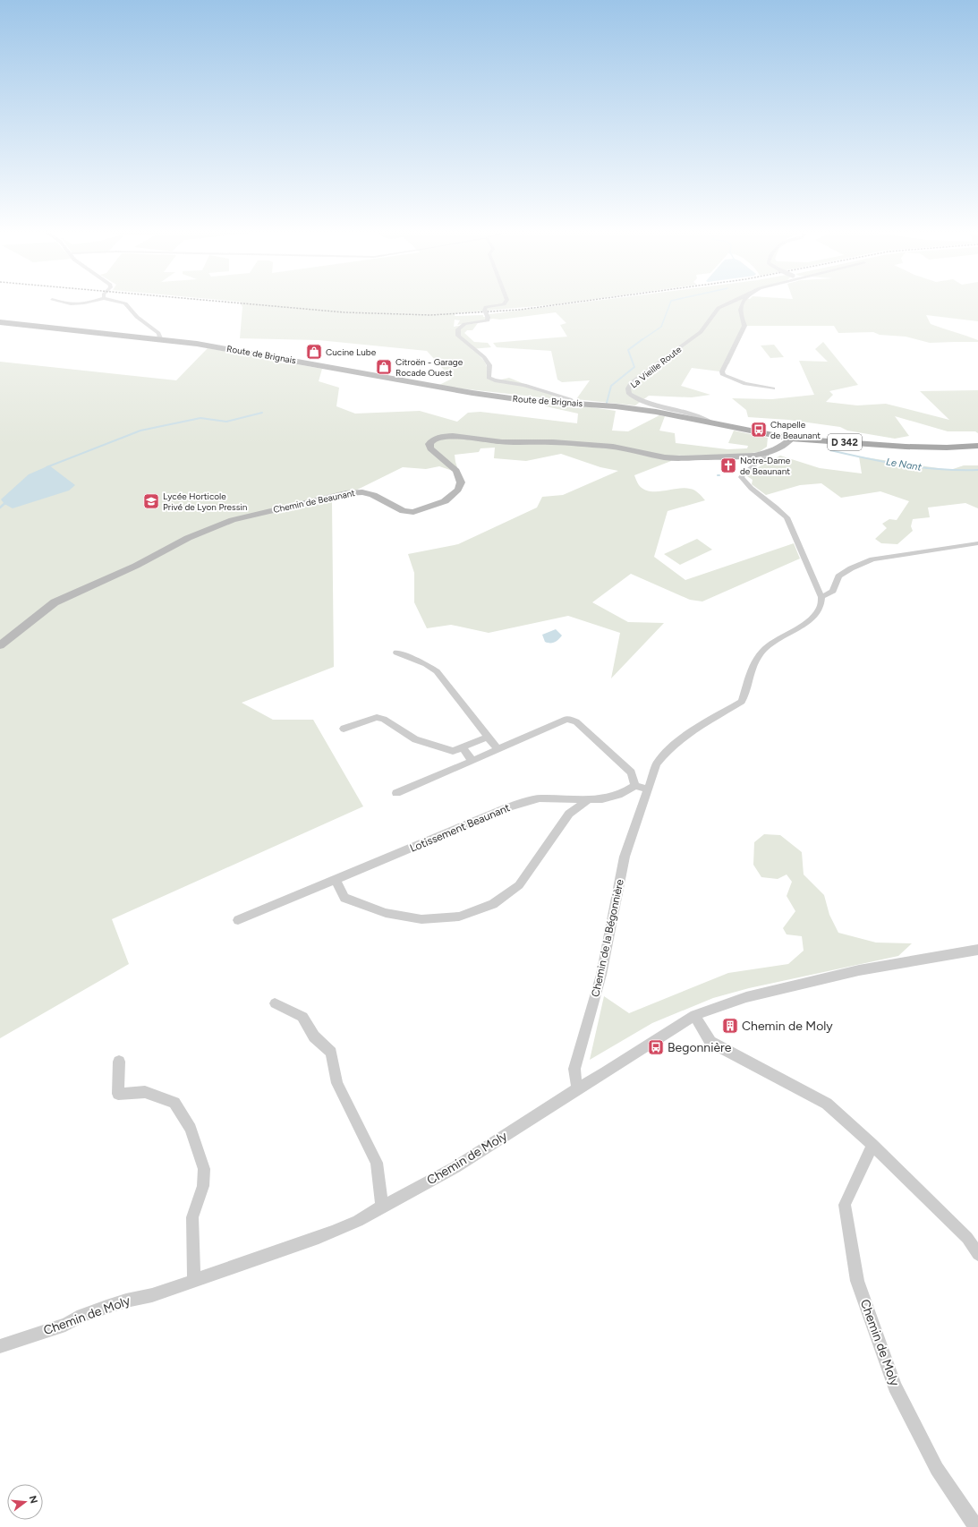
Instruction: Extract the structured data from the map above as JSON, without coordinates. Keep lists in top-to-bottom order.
{
  "streets": {
    "main road": ["Route de Brignais", "D 342"],
    "street": [
      "La Vieille Route",
      "Chemin de Beaunant",
      "Lotissement Beaunant",
      "Chemin de la Bégonnière",
      "Chemin de Moly"
    ]
  },
  "crossings": [
    ["Route de Brignais", "La Vieille Route"],
    ["Route de Brignais", "D 342"],
    ["La Vieille Route", "D 342"],
    ["D 342", "Chemin de Beaunant"],
    ["Chemin de la Bégonnière", "Chemin de Moly"]
  ],
  "water": ["Le Nant"],
  "places": {
    "shop": ["Cucine Lube", "Citroën - Garage Rocade Ouest"],
    "bus stop": ["Chapelle de Beaunant", "Begonnière"],
    "church": ["Notre-Dame de Beaunant"],
    "school or university": ["Lycée Horticole Privé de Lyon Pressin"],
    "building": ["Chemin de Moly"]
  },
  "north": "right"
}
